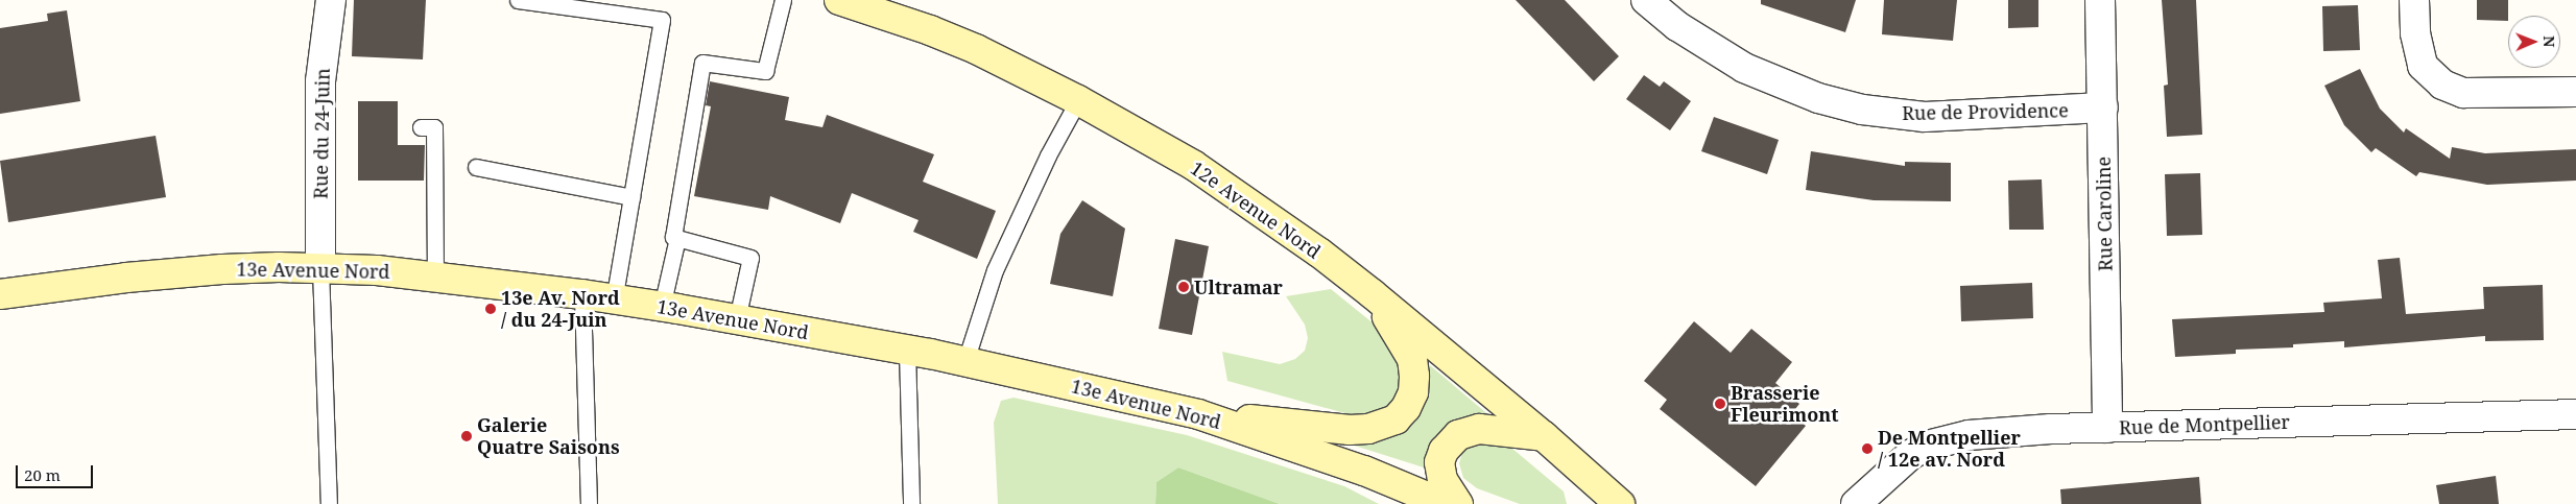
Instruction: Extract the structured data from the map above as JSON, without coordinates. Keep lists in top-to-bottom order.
{
  "streets": {
    "main road": ["12e Avenue Nord", "13e Avenue Nord"],
    "street": [
      "Rue de Providence",
      "Rue du 24-Juin",
      "Rue Caroline",
      "Rue de Montpellier"
    ]
  },
  "crossings": [
    ["Rue de Providence", "Rue Caroline"],
    ["Rue du 24-Juin", "13e Avenue Nord"],
    ["Rue Caroline", "Rue de Montpellier"]
  ],
  "places": [
    "Ultramar",
    "13e Av. Nord / du 24-Juin",
    "Brasserie Fleurimont",
    "Galerie Quatre Saisons",
    "De Montpellier / 12e av. Nord"
  ],
  "scale_bar": "20 m",
  "north": "right"
}
